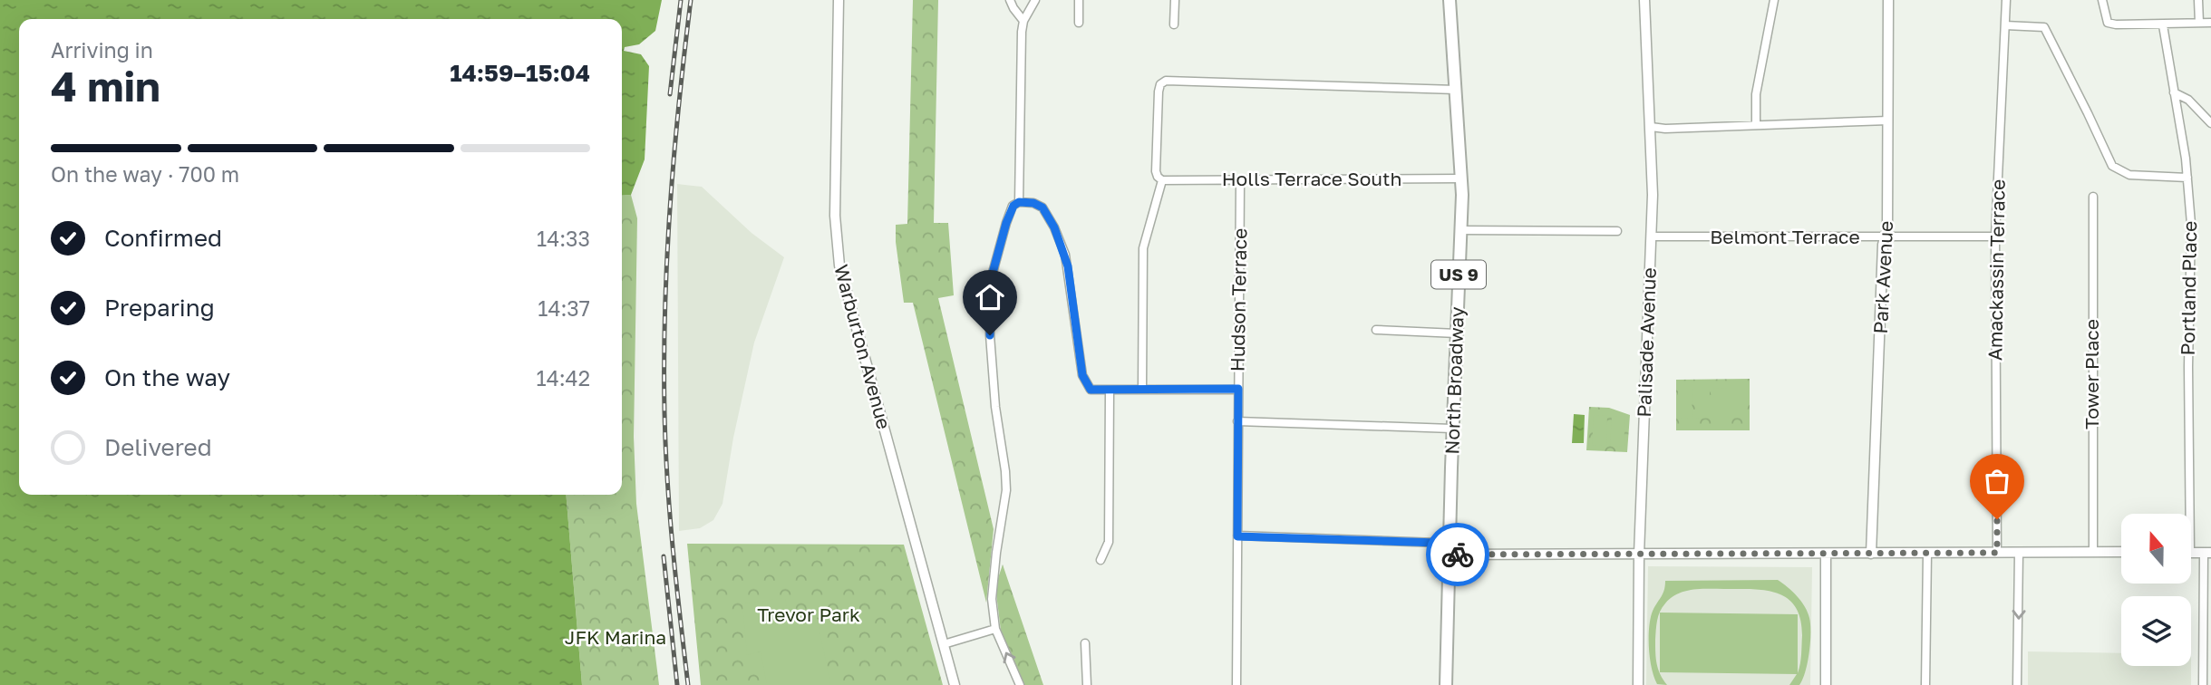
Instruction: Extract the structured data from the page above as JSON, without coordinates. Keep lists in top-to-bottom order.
{
  "streets": {
    "main road": ["US 9", "North Broadway"],
    "street": [
      "Holls Terrace South",
      "Belmont Terrace",
      "Amackassin Terrace",
      "Park Avenue",
      "Portland Place",
      "Hudson Terrace",
      "Palisade Avenue",
      "Warburton Avenue",
      "Tower Place"
    ]
  },
  "crossings": [
    ["Holls Terrace South", "Hudson Terrace"],
    ["Holls Terrace South", "North Broadway"],
    ["Belmont Terrace", "Amackassin Terrace"],
    ["Belmont Terrace", "Park Avenue"],
    ["Belmont Terrace", "Palisade Avenue"]
  ],
  "parks": ["Trevor Park", "JFK Marina"],
  "north": "top",
  "page": {
    "heading": ["4 min", "Arriving in", "14:59–15:04"],
    "bar": "On the way · 700 m",
    "list": [
      ["Confirmed", "14:33"],
      ["Preparing", "14:37"],
      ["On the way", "14:42"],
      "Delivered"
    ]
  }
}
